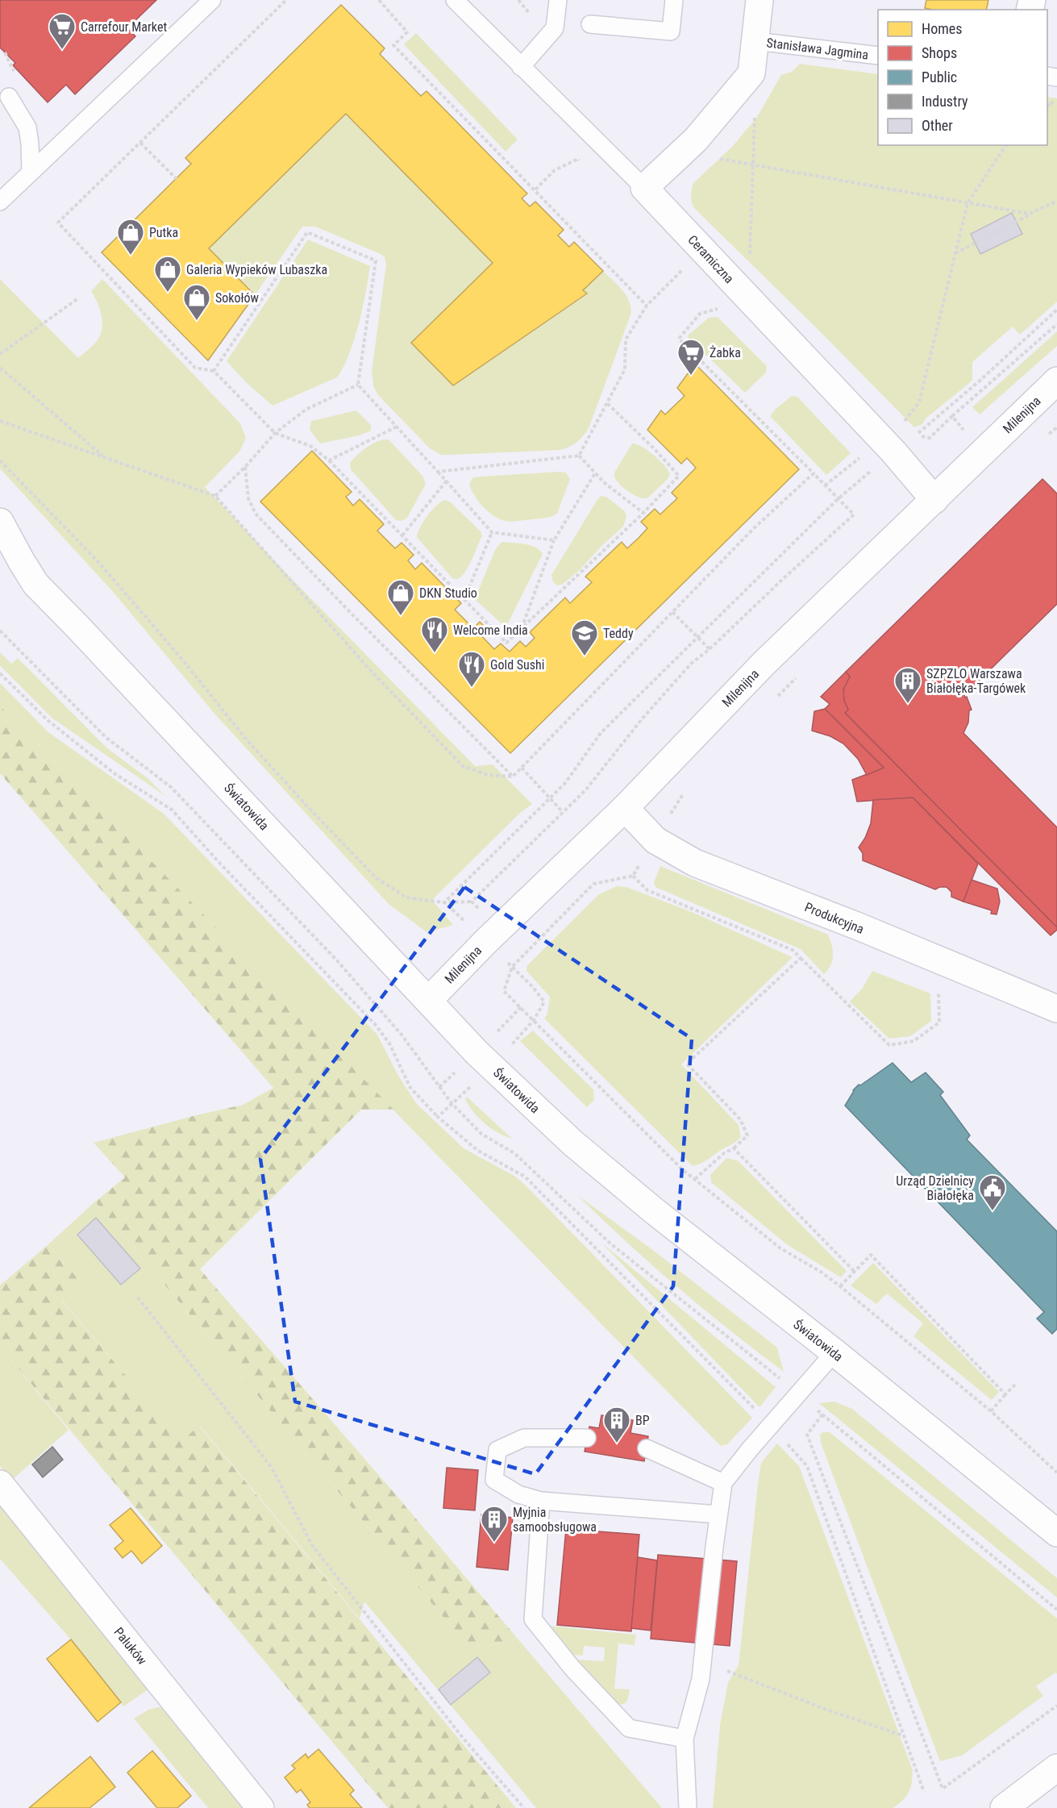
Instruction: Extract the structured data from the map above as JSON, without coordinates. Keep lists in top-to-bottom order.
{
  "streets": {
    "street": [
      "Ceramiczna",
      "Milenijna",
      "Światowida",
      "Produkcyjna",
      "Pałuków"
    ],
    "lane": ["Stanisława Jagmina"]
  },
  "crossings": [
    ["Ceramiczna", "Milenijna"],
    ["Milenijna", "Światowida"],
    ["Milenijna", "Produkcyjna"]
  ],
  "places": {
    "supermarket": ["Carrefour Market", "Żabka"],
    "shop": [
      "Putka",
      "Galeria Wypieków Lubaszka",
      "Sokołów",
      "DKN Studio"
    ],
    "restaurant": ["Welcome India", "Gold Sushi"],
    "school or university": ["Teddy"],
    "building": ["SZPZLO Warszawa Białołęka-Targówek", "BP", "Myjnia samoobsługowa"],
    "public building": ["Urząd Dzielnicy Białołęka"]
  },
  "legend": [
    "Homes",
    "Shops",
    "Public",
    "Industry",
    "Other"
  ]
}
